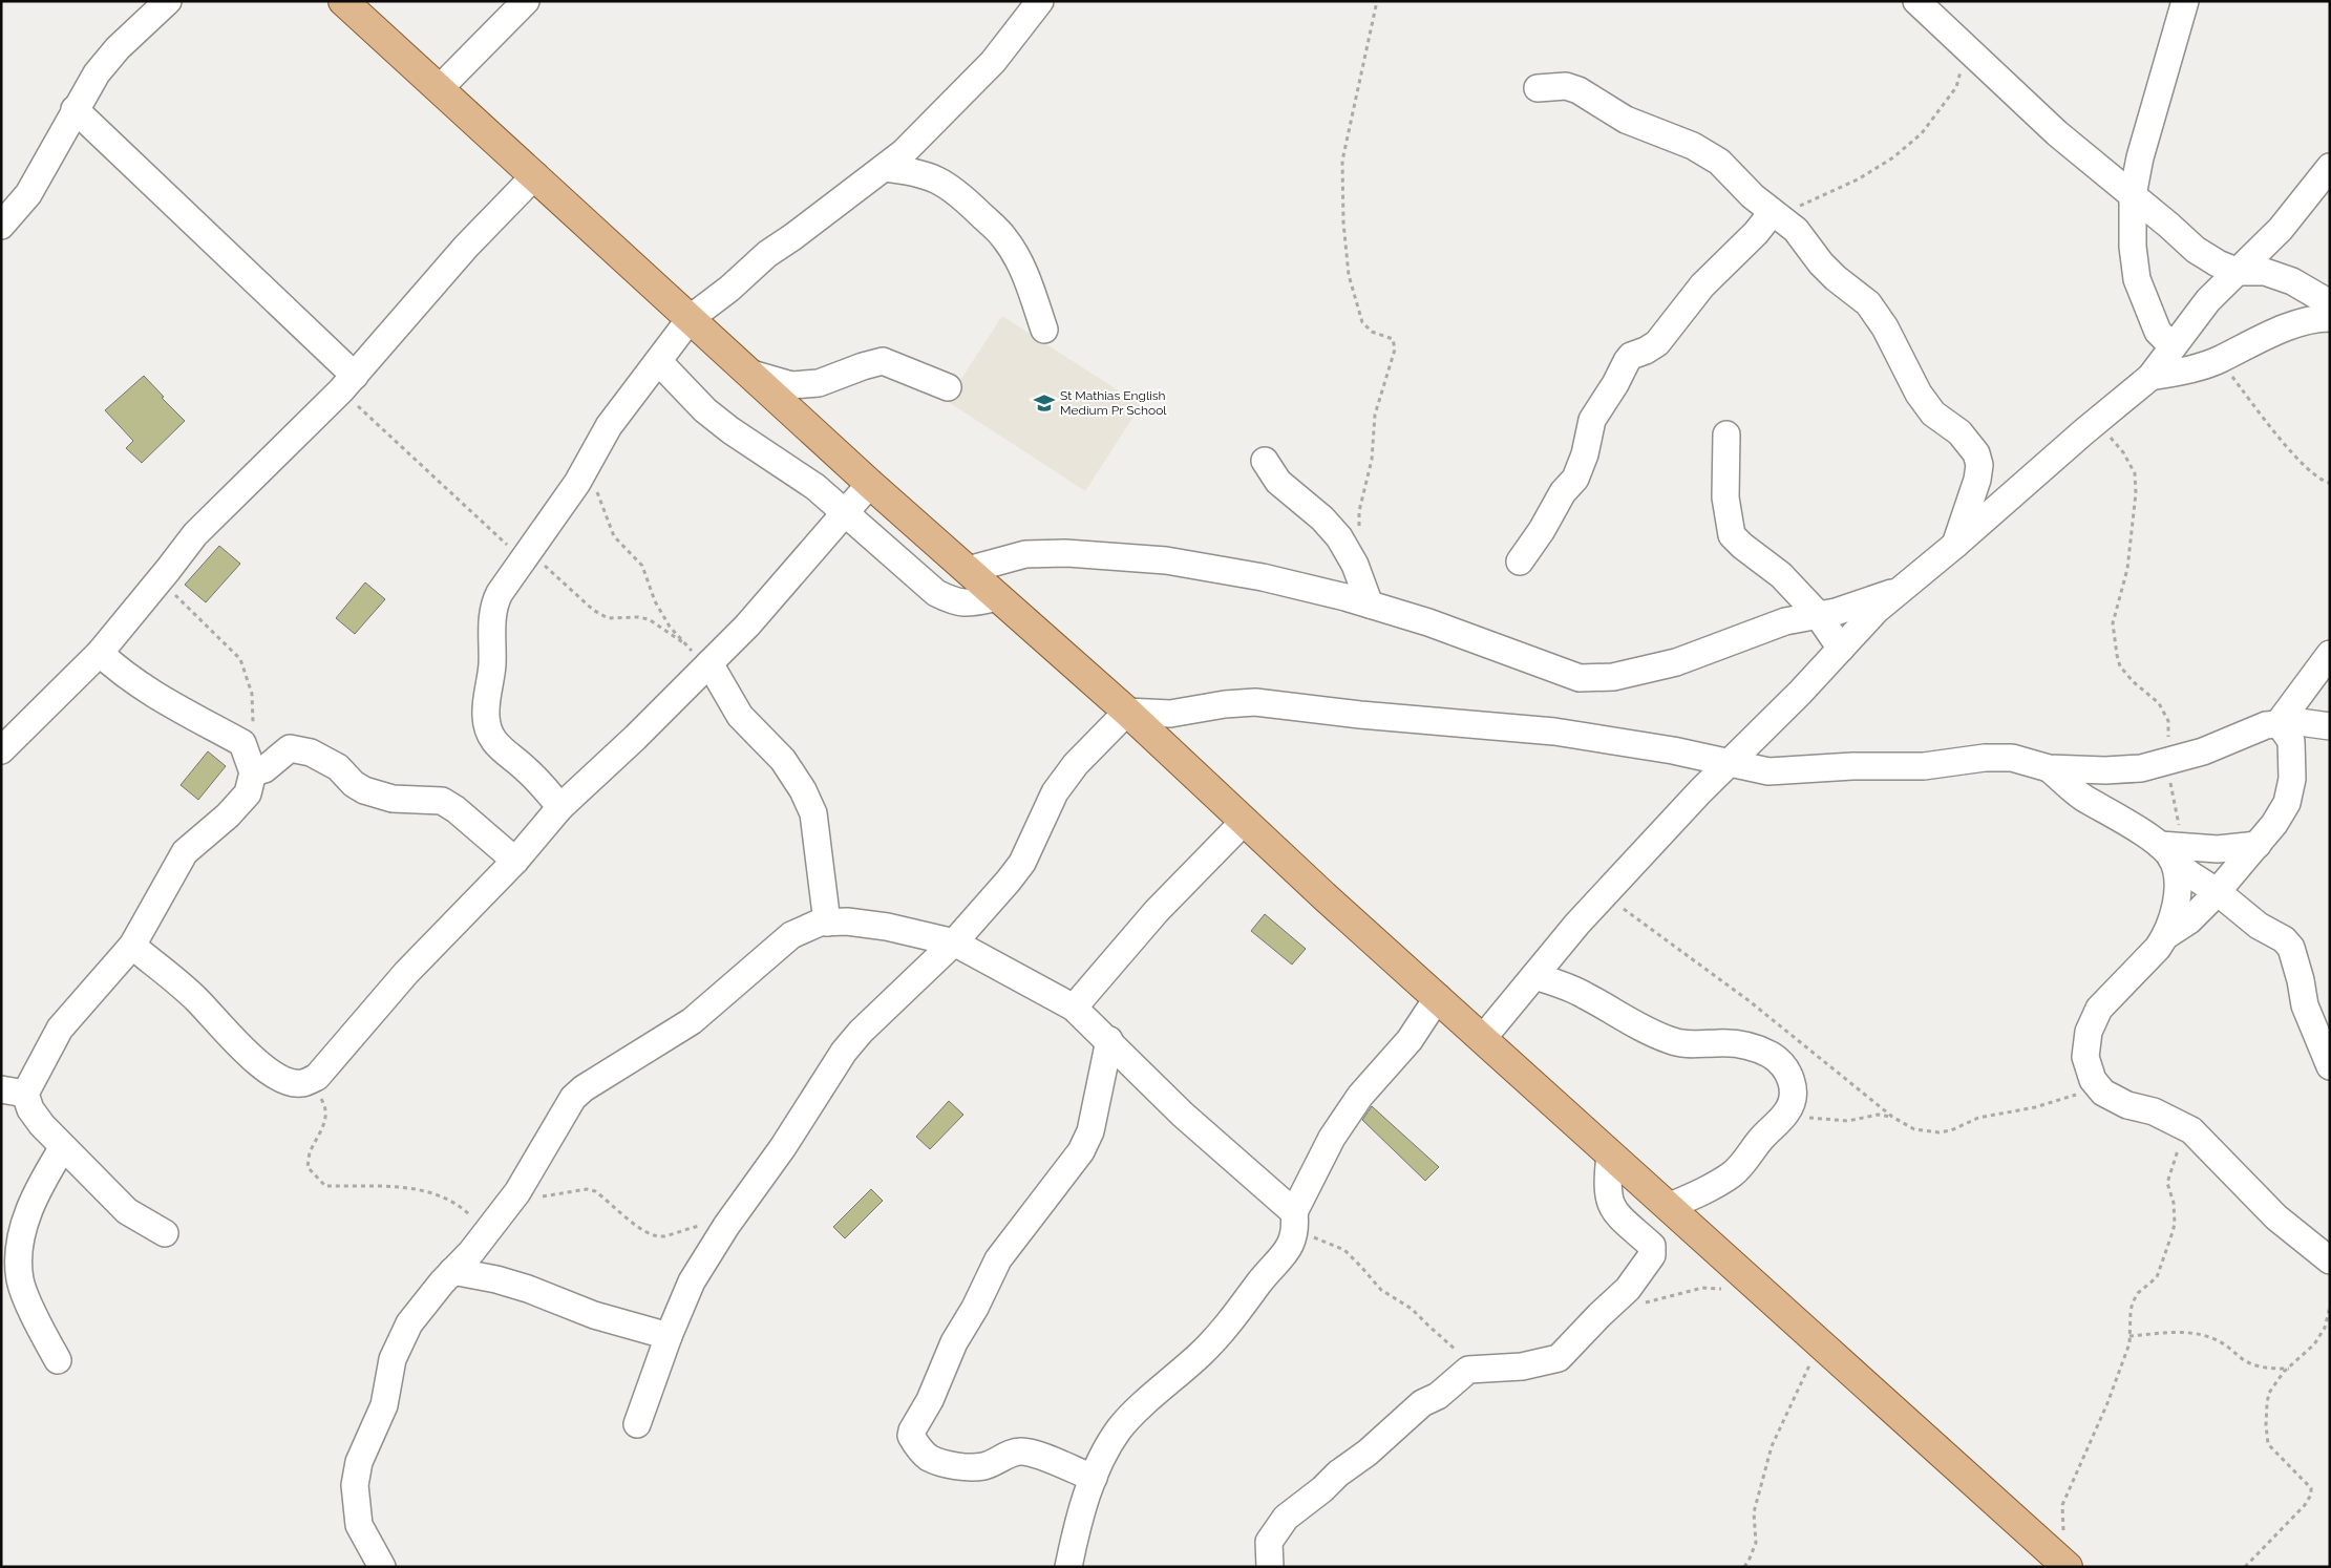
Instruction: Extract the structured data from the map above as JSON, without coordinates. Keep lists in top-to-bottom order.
{
  "places": {
    "school or university": ["St Mathias English Medium Pr School"]
  }
}
